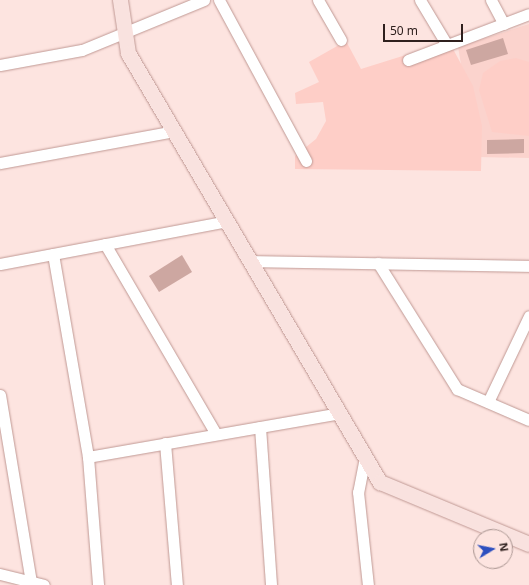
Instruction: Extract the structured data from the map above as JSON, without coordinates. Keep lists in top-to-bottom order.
{
  "scale_bar": "50 m",
  "north": "right"
}
